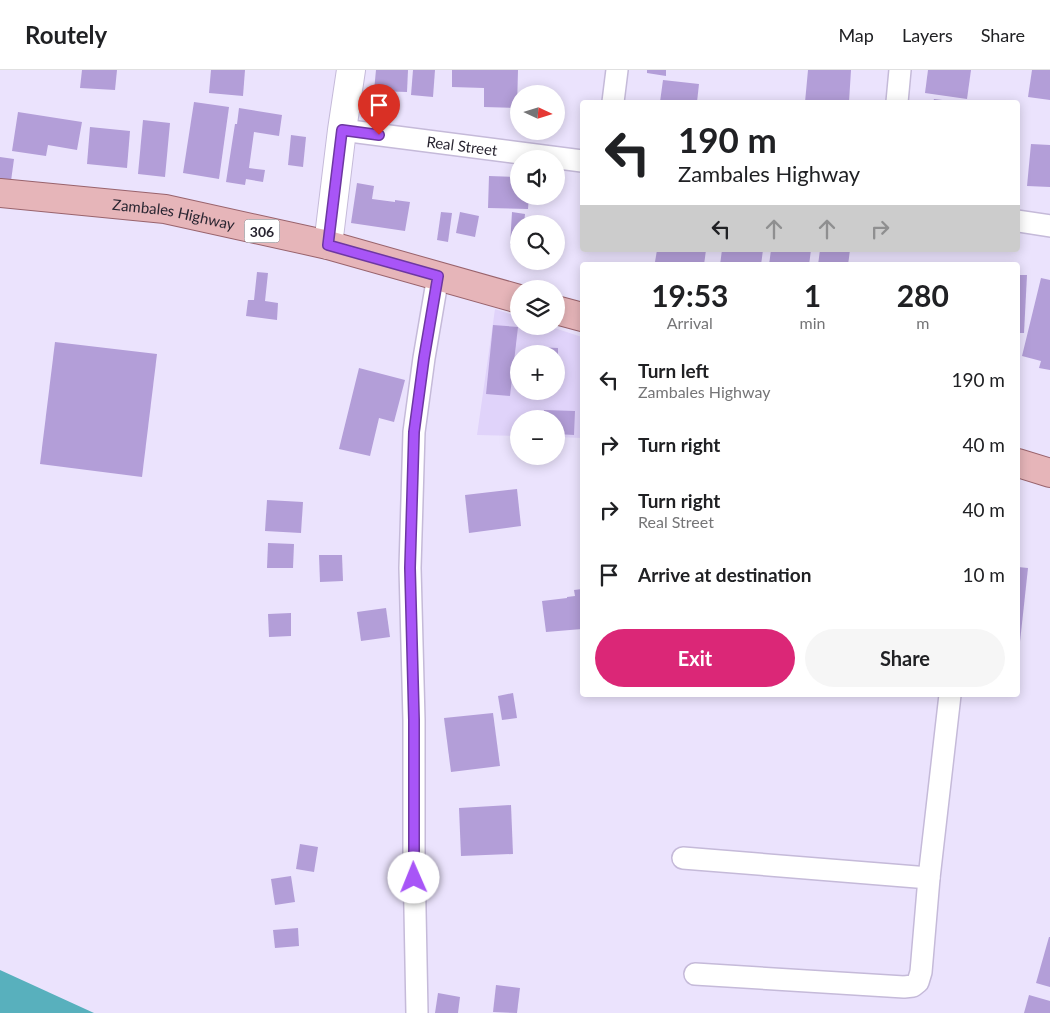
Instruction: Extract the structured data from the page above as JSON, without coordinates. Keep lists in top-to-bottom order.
{
  "streets": {
    "main road": ["Zambales Highway", "306"],
    "street": ["Real Street"]
  },
  "north": "right",
  "page": {
    "header": "Routely",
    "nav": ["Map", "Layers", "Share"],
    "map_buttons": ["+", "−"],
    "turn": ["190 m", "Zambales Highway"],
    "eta": [
      "19:53",
      "Arrival",
      "1",
      "min",
      "280",
      "m"
    ],
    "list": [
      {
        "name": "Turn left",
        "note": "Zambales Highway",
        "value": "190 m"
      },
      {
        "name": "Turn right",
        "value": "40 m"
      },
      {
        "name": "Turn right",
        "note": "Real Street",
        "value": "40 m"
      },
      {
        "name": "Arrive at destination",
        "value": "10 m"
      }
    ],
    "buttons": ["Exit", "Share"]
  }
}
